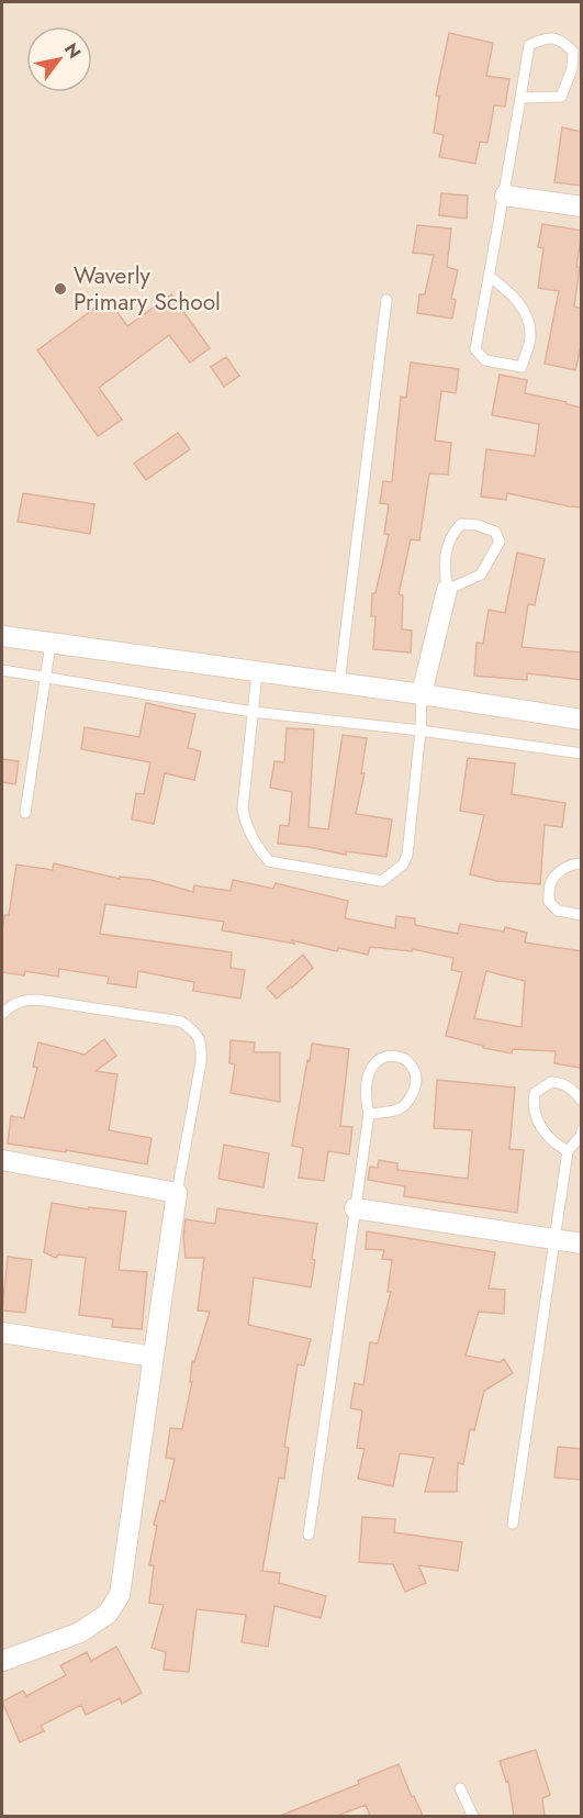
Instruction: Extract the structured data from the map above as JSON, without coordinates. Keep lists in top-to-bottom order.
{
  "places": ["Waverly Primary School"],
  "north": "top right"
}
